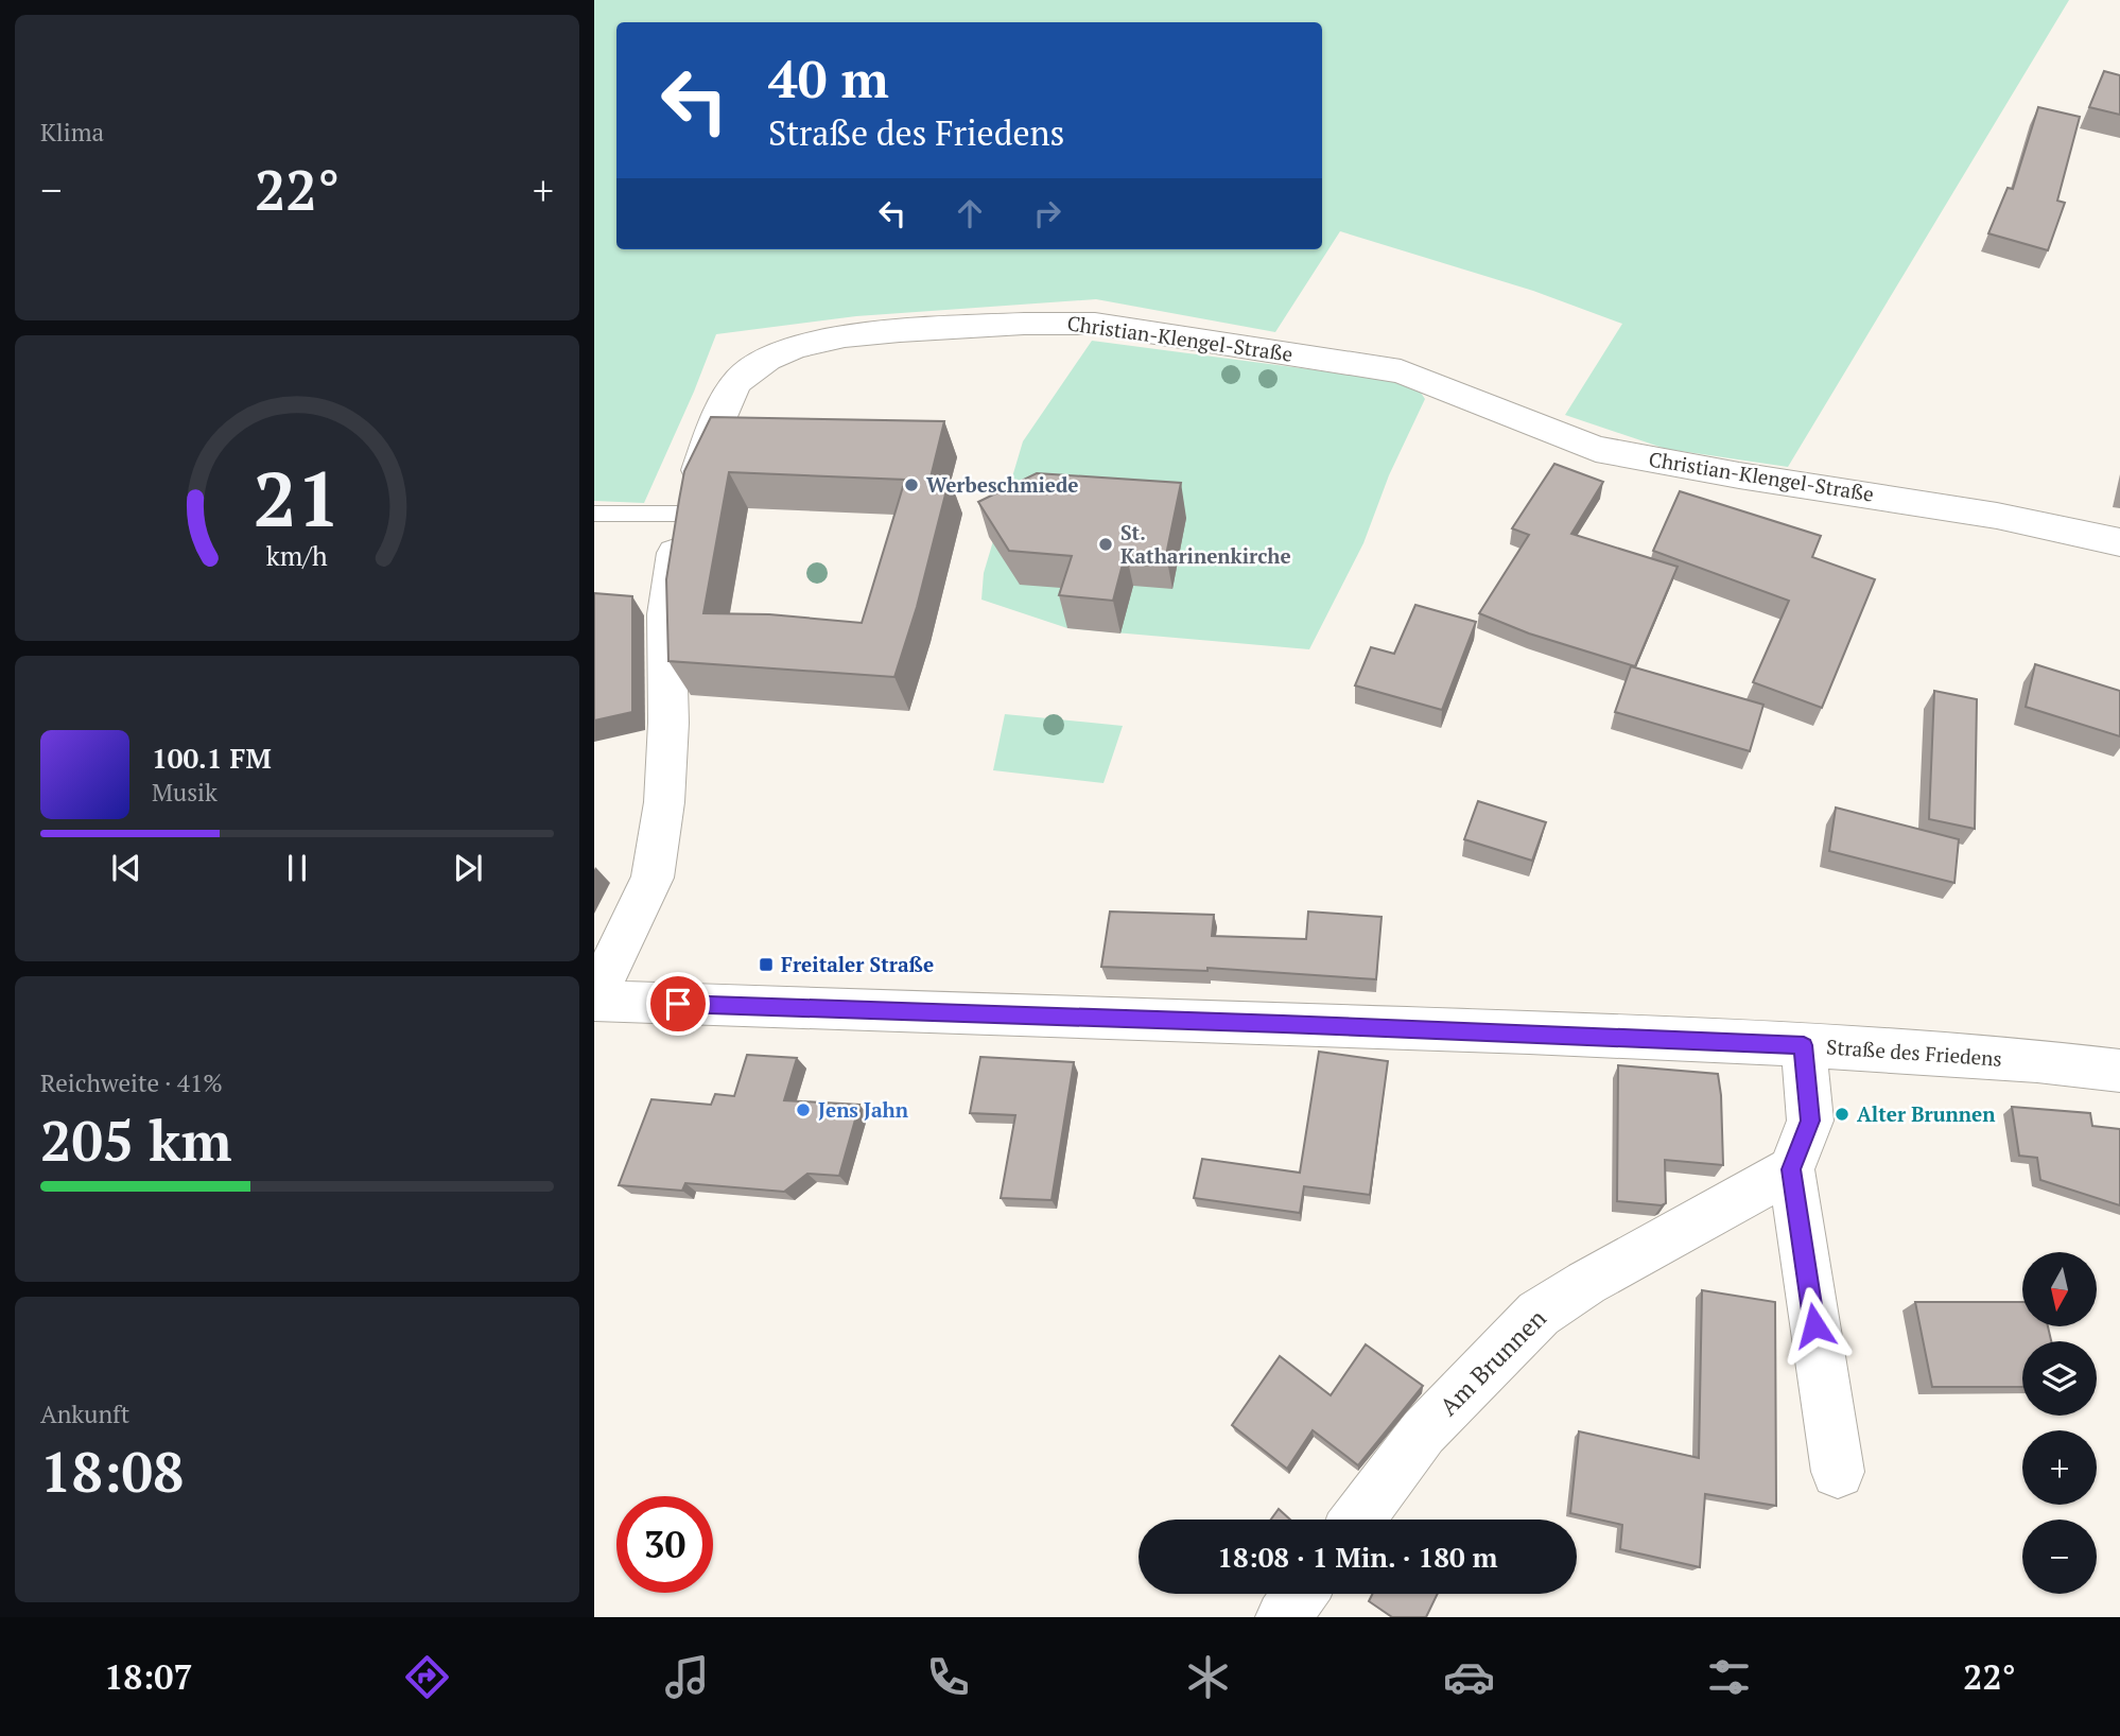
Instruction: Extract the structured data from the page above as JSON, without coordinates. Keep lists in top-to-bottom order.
{
  "streets": {
    "street": ["Christian-Klengel-Straße", "Straße des Friedens", "Am Brunnen"]
  },
  "crossings": [
    ["Christian-Klengel-Straße", "Straße des Friedens"]
  ],
  "places": {
    "other": [
      "Werbeschmiede",
      "St. Katharinenkirche",
      "Jens Jahn",
      "Alter Brunnen"
    ],
    "transit": ["Freitaler Straße"]
  },
  "north": "bottom",
  "page": {
    "tile": [
      "Klima",
      ["Reichweite · 41%", "205 km"],
      ["Ankunft", "18:08"]
    ],
    "turn": ["40 m", "Straße des Friedens"],
    "heat": ["−", "22°", "+"],
    "song": ["100.1 FM", "Musik"],
    "map_buttons": ["+", "−"],
    "limit": "30",
    "trip": "18:08 · 1 Min. · 180 m",
    "tabs": ["18:07", "22°"],
    "gauge": ["21", "km/h"]
  }
}
